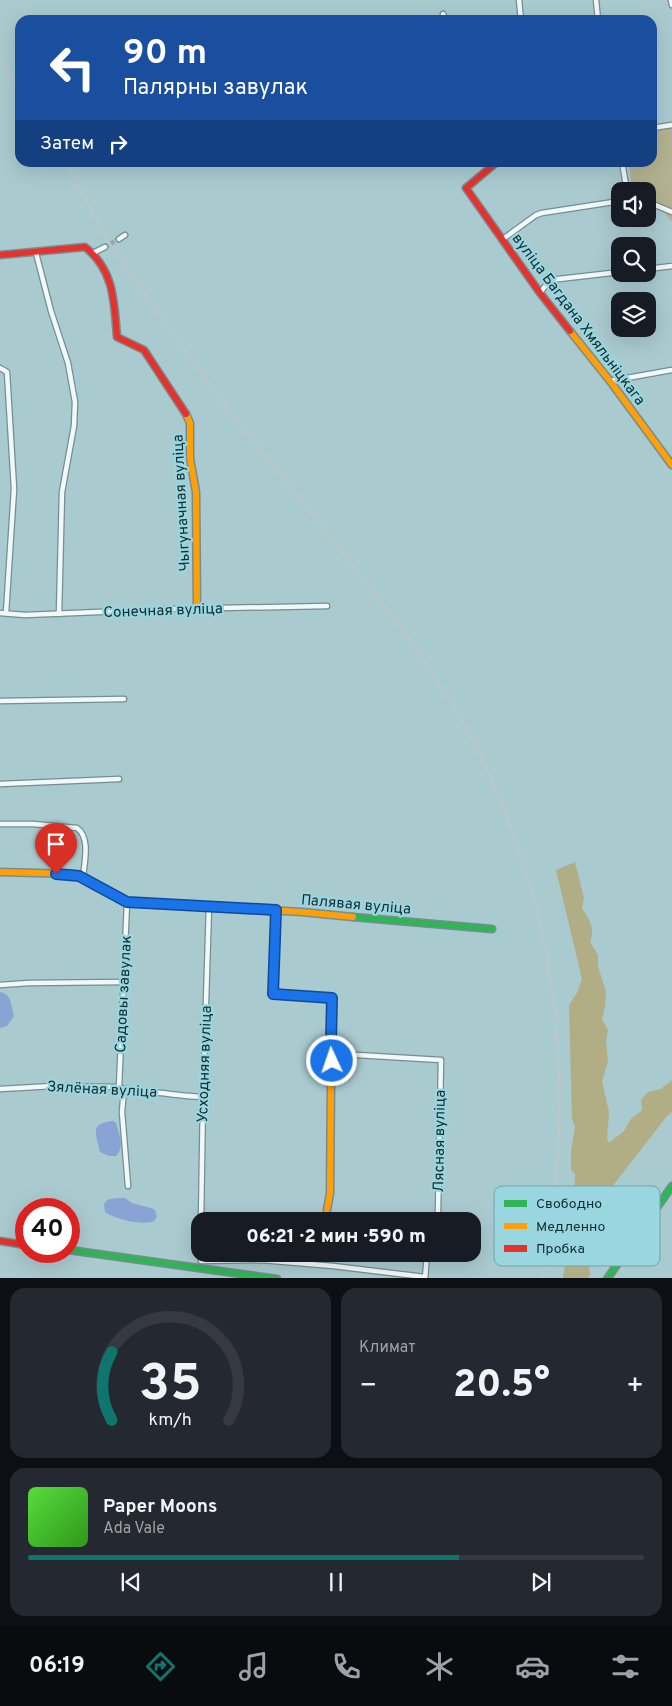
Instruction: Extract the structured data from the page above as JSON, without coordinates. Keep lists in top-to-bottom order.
{
  "streets": {
    "street": [
      "вуліца Багдана Хмяльніцкага",
      "Чыгуначная вуліца",
      "Сонечная вуліца",
      "Палявая вуліца",
      "Садовы завулак",
      "Усходняя вуліца",
      "Зялёная вуліца",
      "Лясная вуліца"
    ]
  },
  "crossings": [
    ["Чыгуначная вуліца", "Сонечная вуліца"],
    ["Палявая вуліца", "Садовы завулак"],
    ["Палявая вуліца", "Усходняя вуліца"],
    ["Садовы завулак", "Зялёная вуліца"],
    ["Усходняя вуліца", "Зялёная вуліца"]
  ],
  "legend": ["Свободно", "Медленно", "Пробка"],
  "page": {
    "turn": ["90 m", "Палярны завулак"],
    "then": "Затем",
    "limit": "40",
    "trip": "06:21 · 2 мин · 590 m",
    "tile": "Климат",
    "heat": ["−", "20.5°", "+"],
    "song": ["Paper Moons", "Ada Vale"],
    "tabs": "06:19",
    "gauge": ["35", "km/h"]
  }
}
